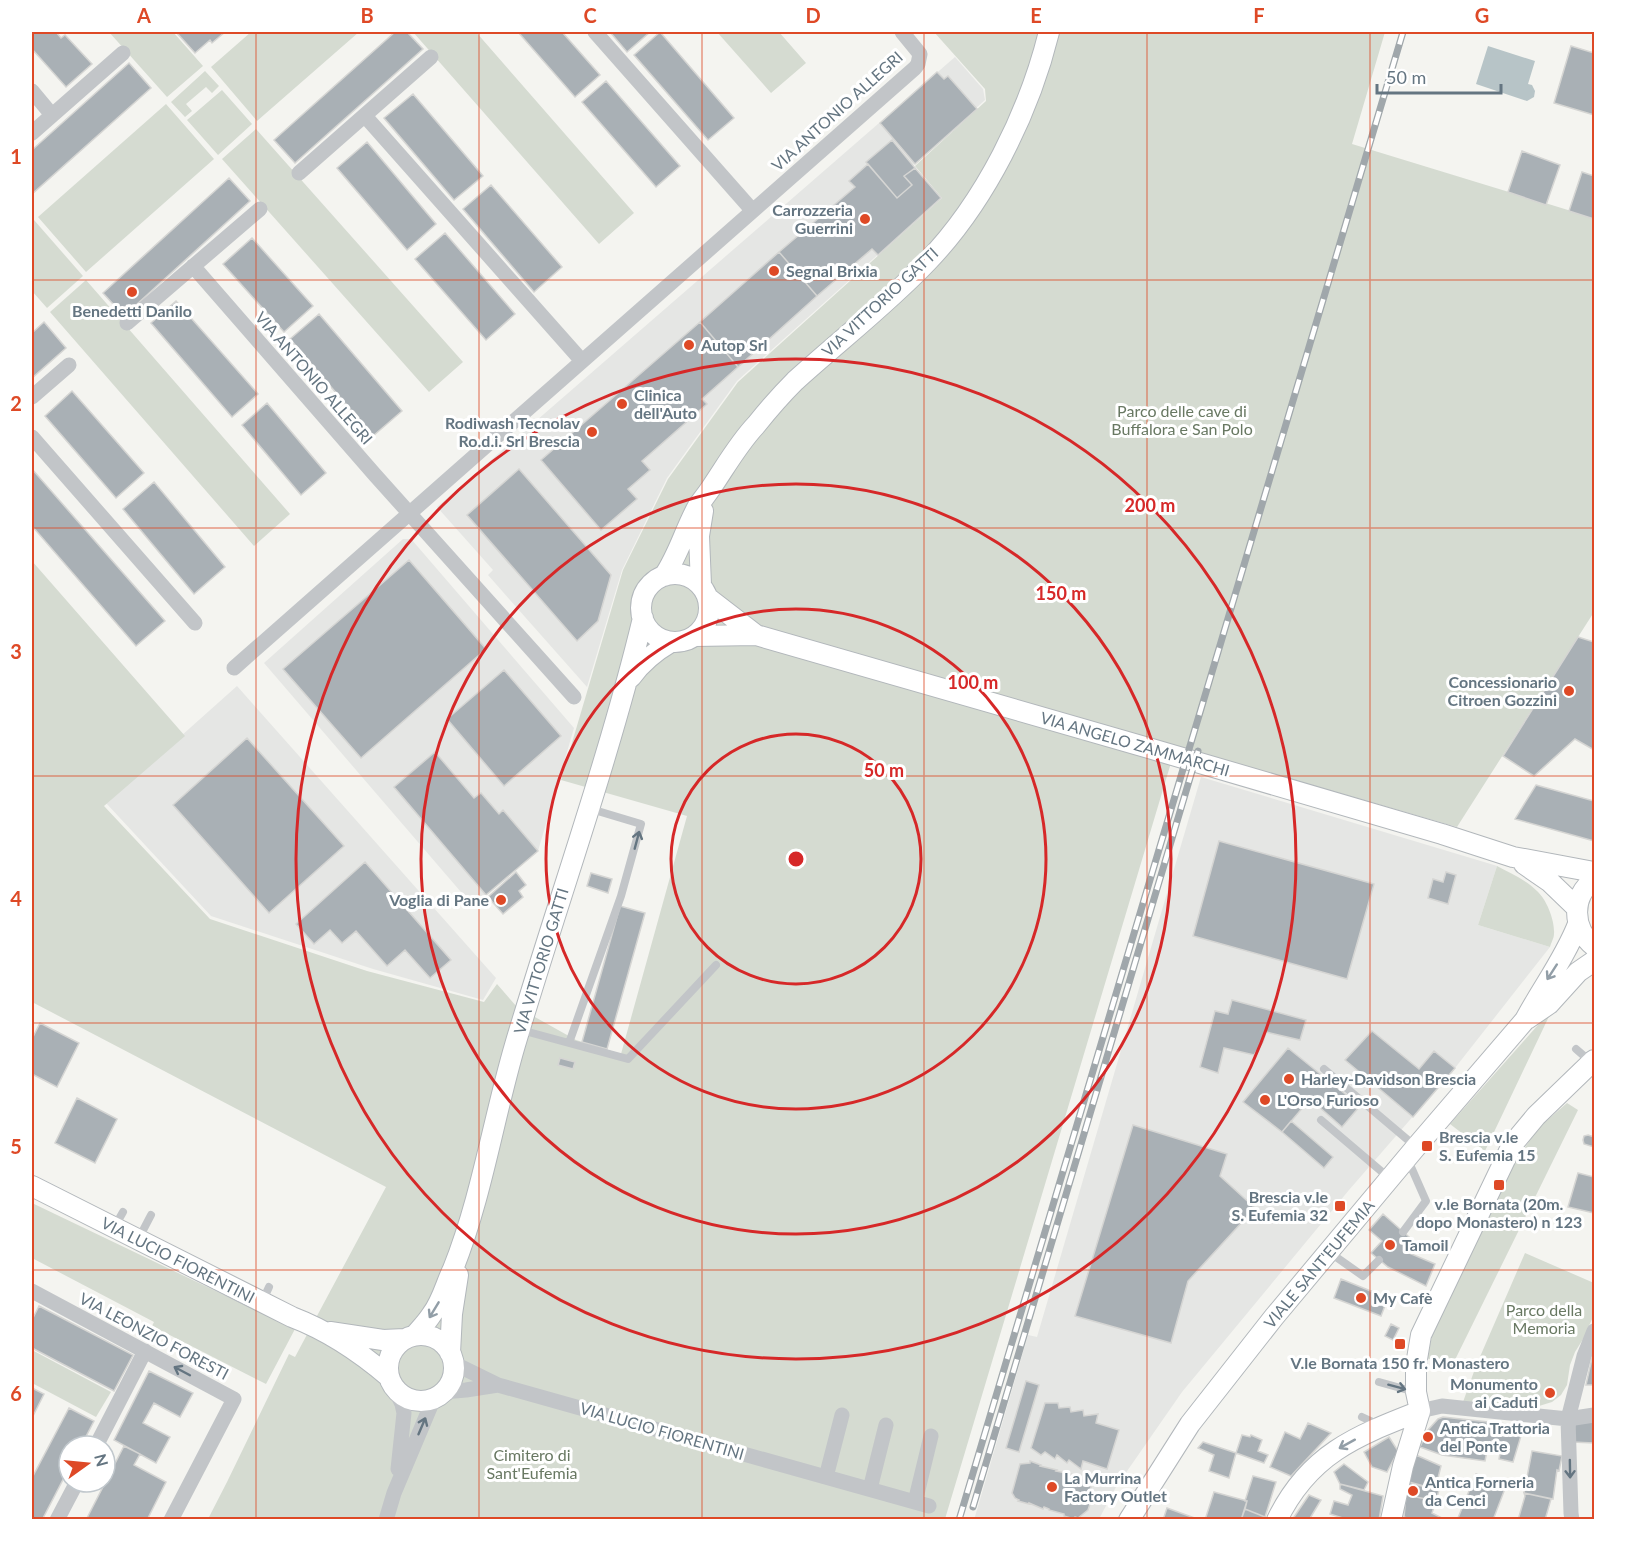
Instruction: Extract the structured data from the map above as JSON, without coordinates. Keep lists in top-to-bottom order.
{
  "streets": {
    "street": [
      "VIA ANTONIO ALLEGRI",
      "VIA VITTORIO GATTI",
      "VIA ANGELO ZAMMARCHI",
      "VIA LUCIO FIORENTINI",
      "VIALE SANT'EUFEMIA",
      "VIA LEONZIO FORESTI"
    ]
  },
  "crossings": [
    ["VIA VITTORIO GATTI", "VIA ANGELO ZAMMARCHI"],
    ["VIA VITTORIO GATTI", "VIA LUCIO FIORENTINI"],
    ["VIA ANGELO ZAMMARCHI", "VIALE SANT'EUFEMIA"]
  ],
  "parks": ["Parco delle cave di Buffalora e San Polo", "Parco della Memoria", "Cimitero di Sant'Eufemia"],
  "places": {
    "other": [
      "Carrozzeria Guerrini",
      "Segnal Brixia",
      "Benedetti Danilo",
      "Autop Srl",
      "Clinica dell'Auto",
      "Rodiwash Tecnolav Ro.d.i. Srl Brescia",
      "Concessionario Citroen Gozzini",
      "Voglia di Pane",
      "Harley-Davidson Brescia",
      "L'Orso Furioso",
      "Tamoil",
      "My Cafè",
      "Monumento ai Caduti",
      "Antica Trattoria del Ponte",
      "La Murrina Factory Outlet",
      "Antica Forneria da Cenci"
    ],
    "transit": [
      "Brescia v.le S. Eufemia 15",
      "v.le Bornata (20m. dopo Monastero) n 123",
      "Brescia v.le S. Eufemia 32",
      "V.le Bornata 150 fr. Monastero"
    ]
  },
  "scale_bar": "50 m",
  "north": "right",
  "grid": {
    "columns": [
      "A",
      "B",
      "C",
      "D",
      "E",
      "F",
      "G"
    ],
    "rows": [
      "1",
      "2",
      "3",
      "4",
      "5",
      "6"
    ]
  },
  "rings": [
    "200 m",
    "150 m",
    "100 m",
    "50 m"
  ]
}
